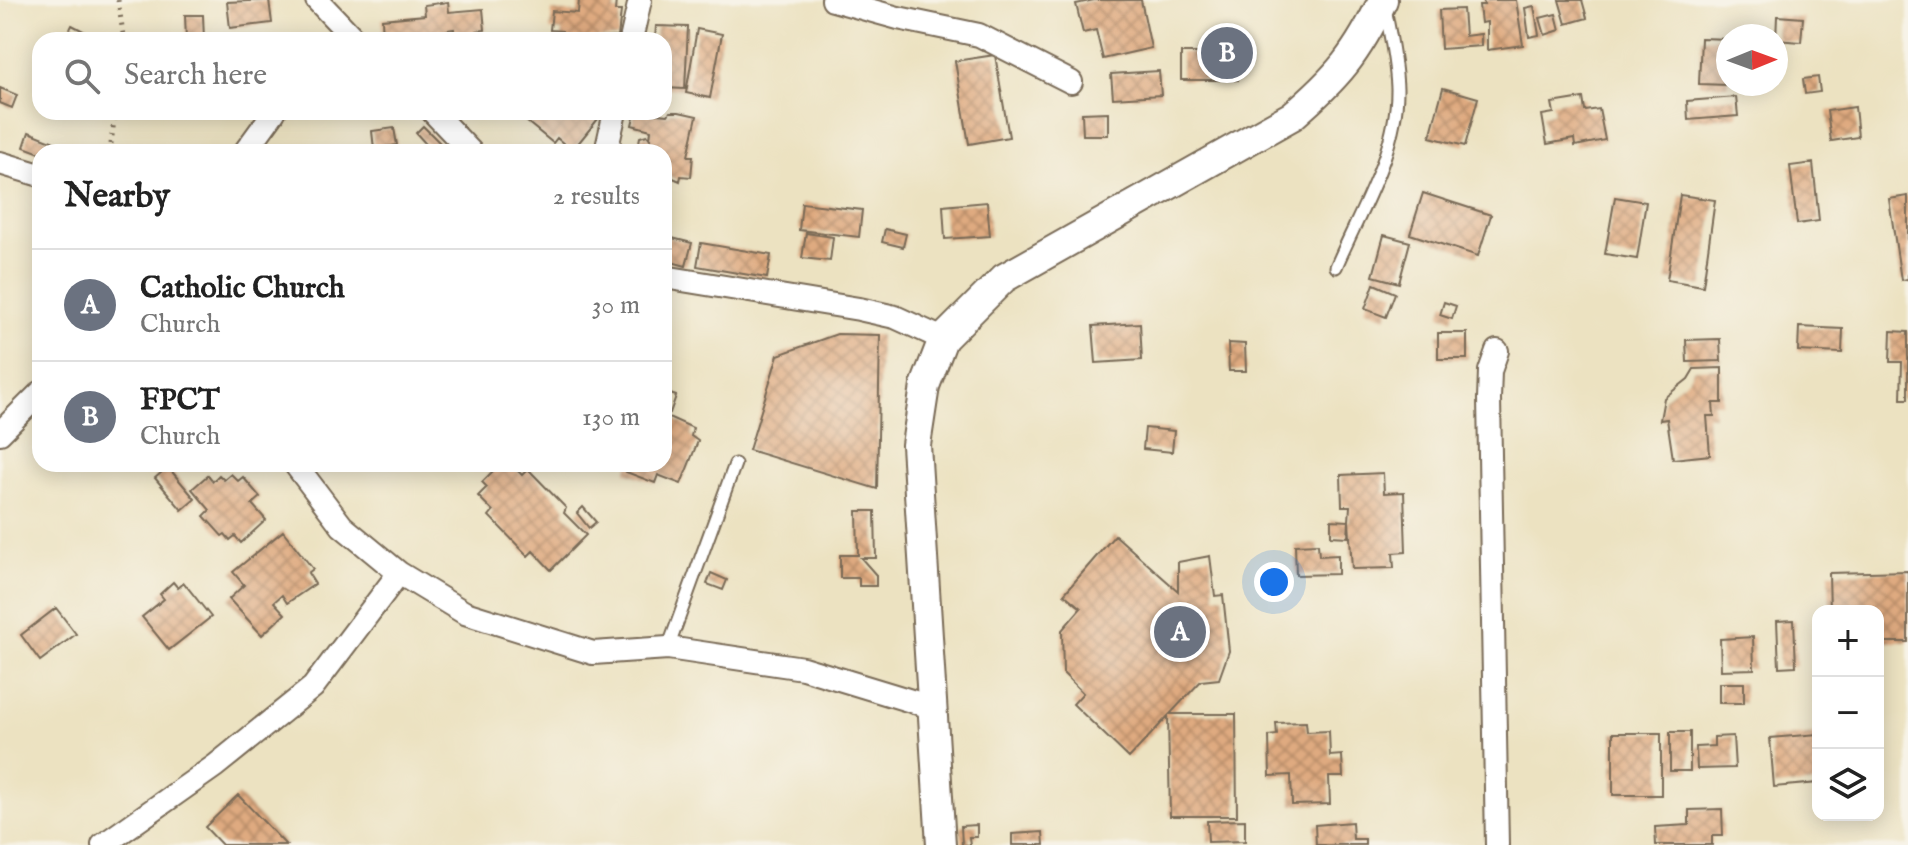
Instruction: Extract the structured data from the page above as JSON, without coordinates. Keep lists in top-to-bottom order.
{
  "north": "right",
  "page": {
    "pins": ["B", "A"],
    "search": "Search here",
    "heading": ["Nearby", "2 results"],
    "list": [
      {
        "mark": "A",
        "name": "Catholic Church",
        "note": "Church",
        "value": "30 m"
      },
      {
        "mark": "B",
        "name": "FPCT",
        "note": "Church",
        "value": "130 m"
      }
    ],
    "map_buttons": ["+", "−"]
  }
}
